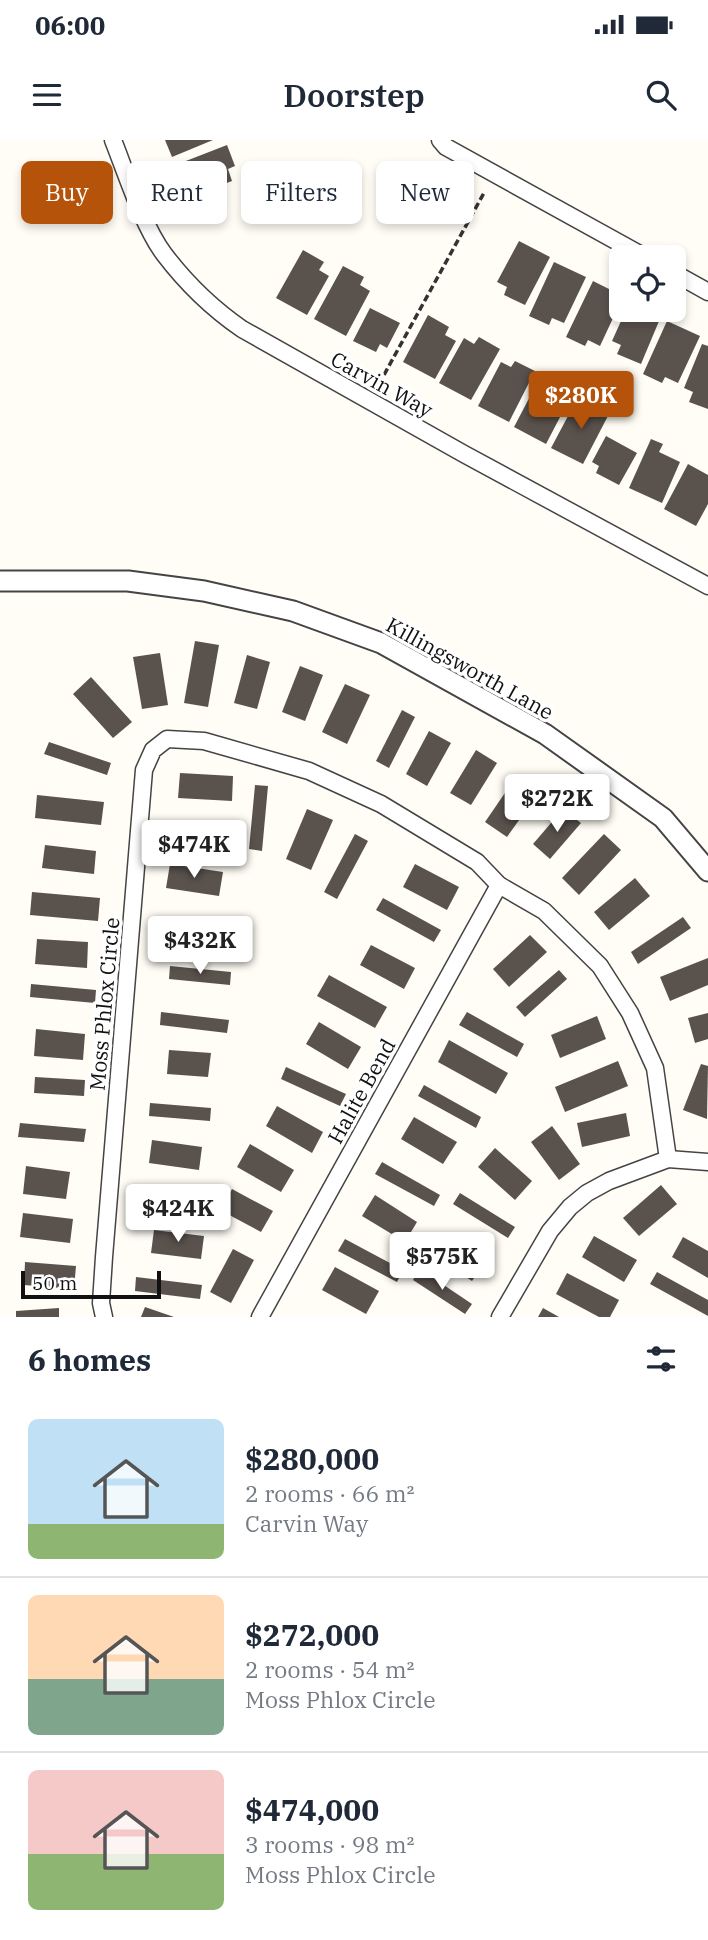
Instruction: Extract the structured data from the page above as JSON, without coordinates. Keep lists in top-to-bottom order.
{
  "streets": {
    "street": [
      "Carvin Way",
      "Killingsworth Lane",
      "Moss Phlox Circle",
      "Halite Bend"
    ]
  },
  "crossings": [
    ["Moss Phlox Circle", "Halite Bend"]
  ],
  "scale_bar": "50 m",
  "page": {
    "status": "06:00",
    "header": "Doorstep",
    "chip": [
      "Buy",
      "Rent",
      "Filters",
      "New"
    ],
    "price": [
      "$280K",
      "$272K",
      "$474K",
      "$432K",
      "$424K",
      "$575K"
    ],
    "scale": "50 m",
    "heading": "6 homes",
    "list": [
      {
        "name": "$280,000",
        "note": "2 rooms · 66 m² · Carvin Way"
      },
      {
        "name": "$272,000",
        "note": "2 rooms · 54 m² · Moss Phlox Circle"
      },
      {
        "name": "$474,000",
        "note": "3 rooms · 98 m² · Moss Phlox Circle"
      }
    ]
  }
}
